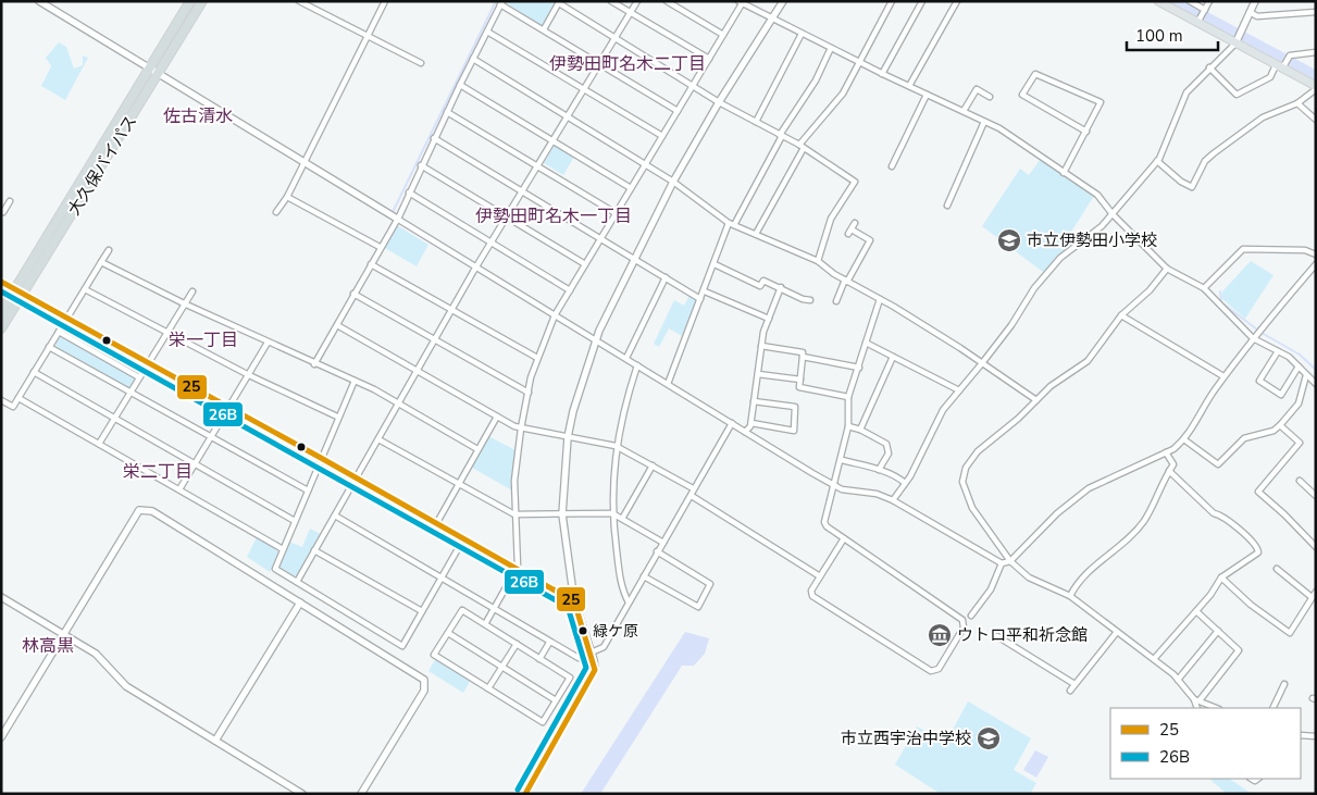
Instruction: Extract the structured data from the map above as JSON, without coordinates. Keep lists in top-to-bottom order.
{
  "streets": {
    "highway": ["大久保バイパス"]
  },
  "districts": [
    "伊勢田町名木二丁目",
    "佐古清水",
    "伊勢田町名木一丁目",
    "栄一丁目",
    "栄二丁目",
    "林高黒"
  ],
  "places": {
    "school or university": ["市立伊勢田小学校", "市立西宇治中学校"],
    "other": ["緑ケ原"],
    "museum": ["ウトロ平和祈念館"]
  },
  "lines": ["transit line 25", "transit line 26B"],
  "legend": ["25", "26B"],
  "scale_bar": "100 m"
}
